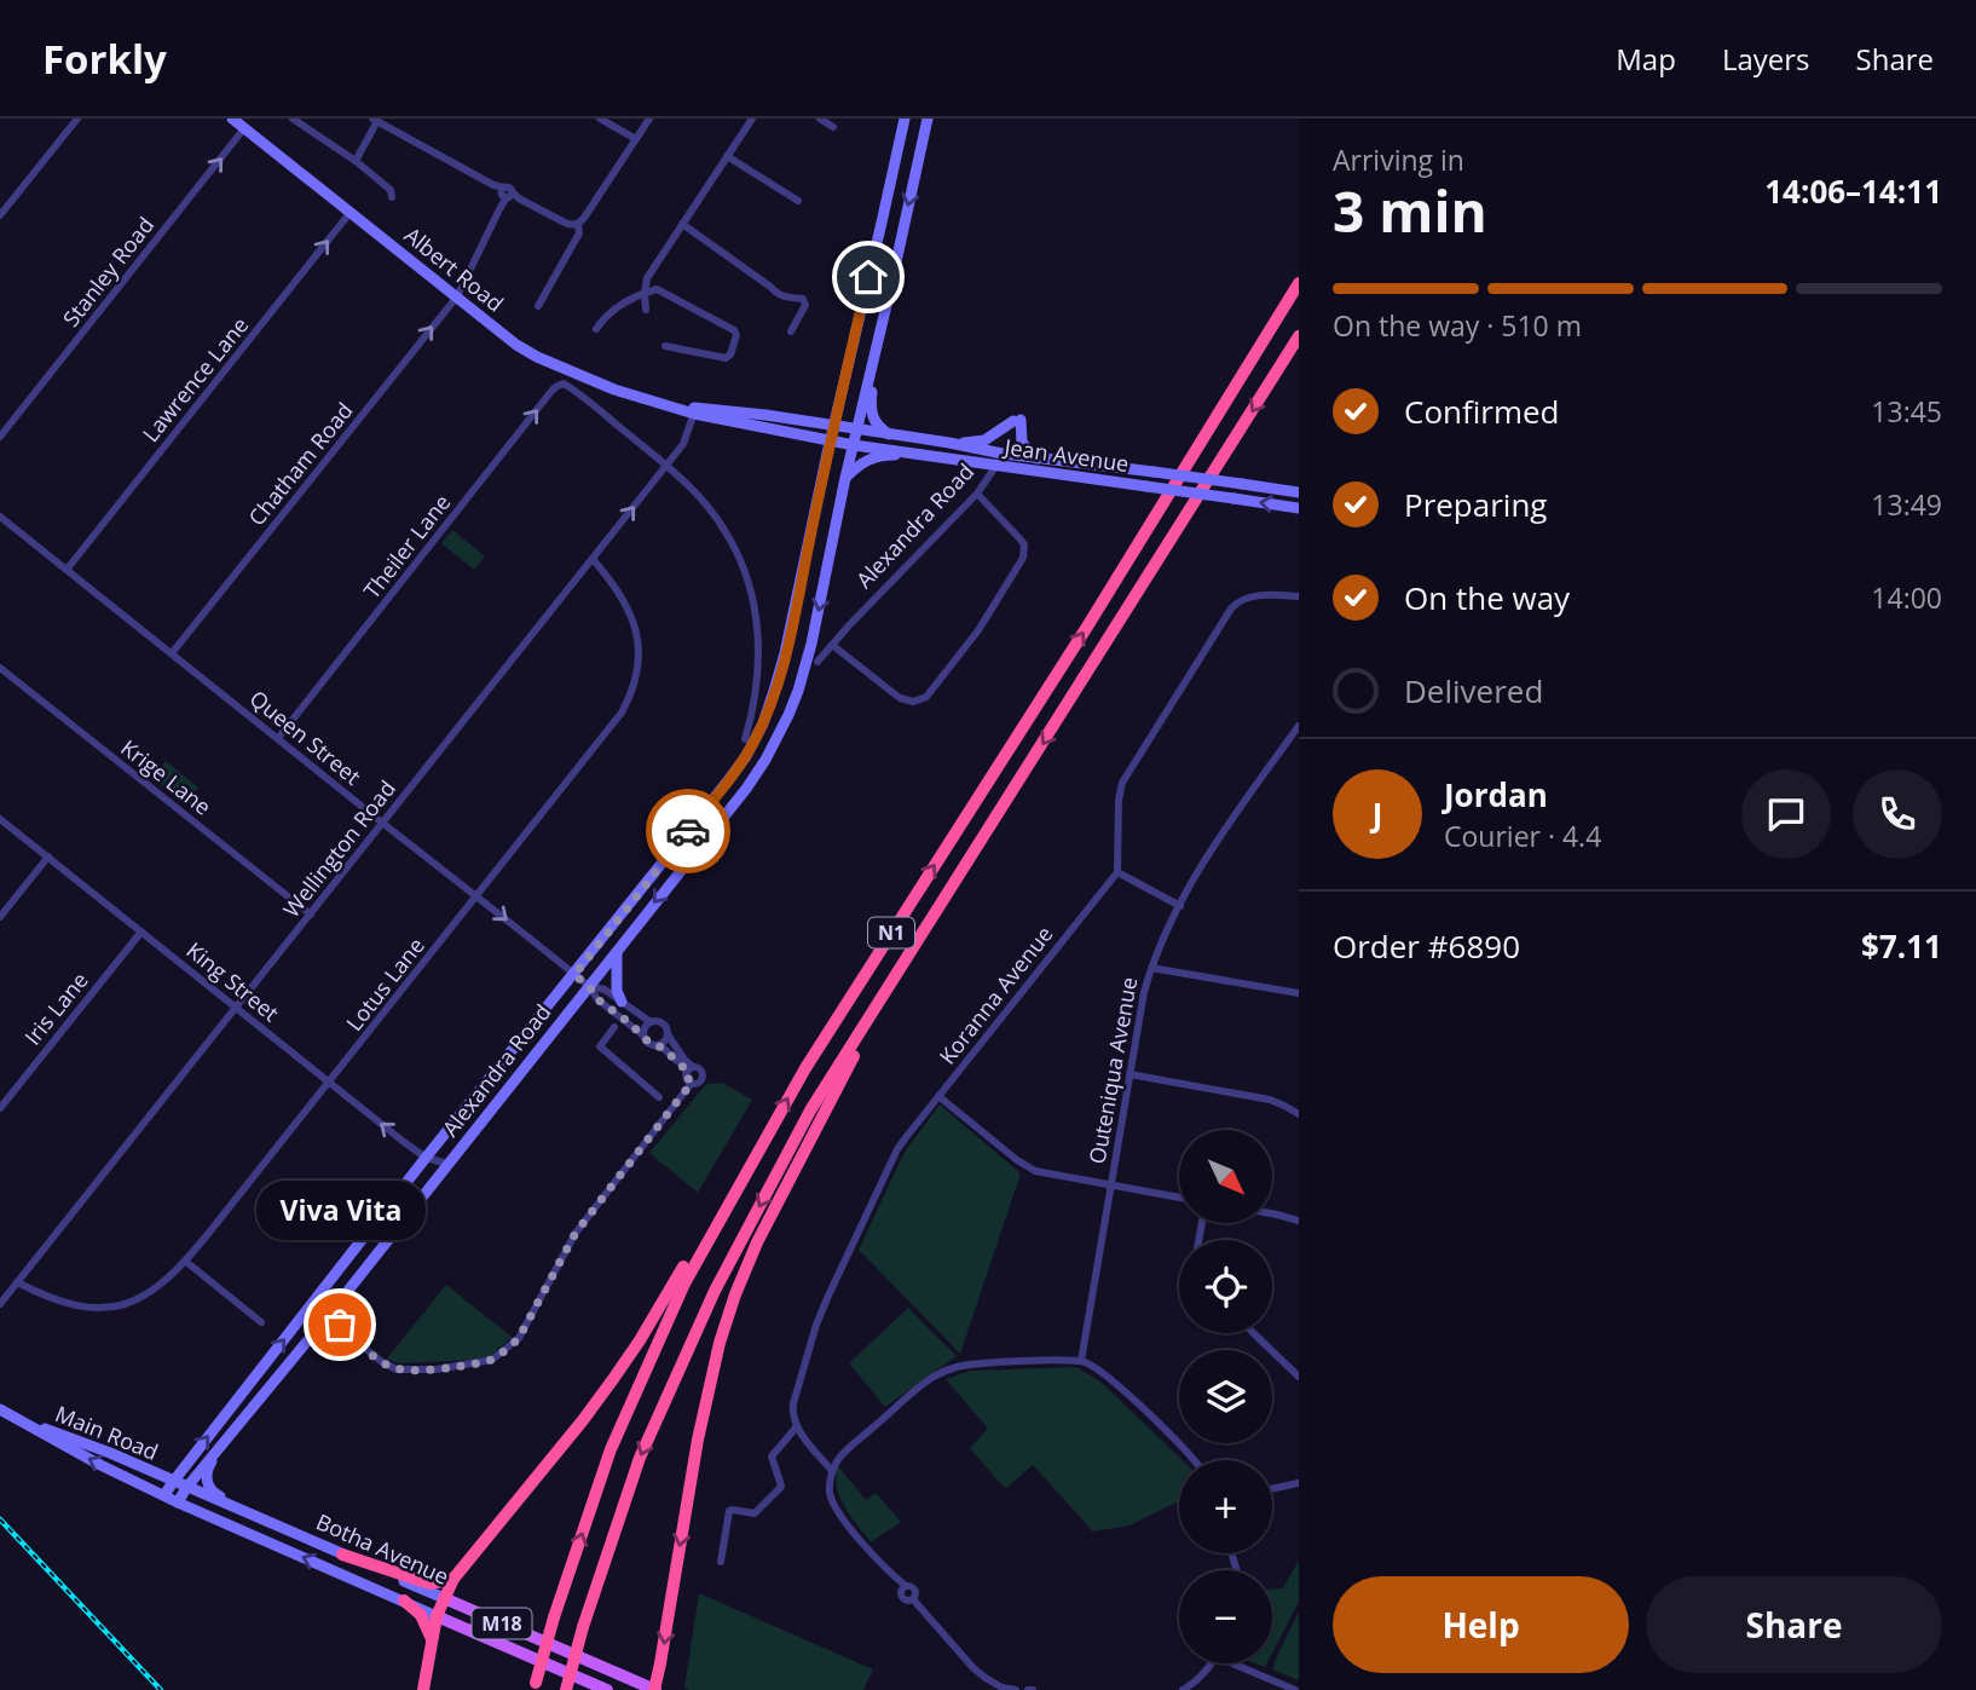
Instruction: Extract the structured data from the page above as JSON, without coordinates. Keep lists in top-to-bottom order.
{
  "streets": {
    "highway": ["N1"],
    "main road": [
      "Albert Road",
      "Jean Avenue",
      "Alexandra Road",
      "Main Road",
      "Botha Avenue",
      "M18"
    ],
    "street": [
      "Stanley Road",
      "Lawrence Lane",
      "Chatham Road",
      "Theiler Lane",
      "Queen Street",
      "Krige Lane",
      "Wellington Road",
      "King Street",
      "Lotus Lane",
      "Koranna Avenue",
      "Iris Lane",
      "Outeniqua Avenue"
    ]
  },
  "crossings": [
    ["Albert Road", "Stanley Road"],
    ["Albert Road", "Lawrence Lane"],
    ["Albert Road", "Jean Avenue"],
    ["Albert Road", "Chatham Road"],
    ["Albert Road", "Alexandra Road"],
    ["Albert Road", "Wellington Road"],
    ["Lawrence Lane", "Queen Street"],
    ["Jean Avenue", "Alexandra Road"],
    ["Chatham Road", "Queen Street"],
    ["Alexandra Road", "Queen Street"],
    ["Alexandra Road", "King Street"],
    ["Alexandra Road", "Main Road"],
    ["Alexandra Road", "Botha Avenue"],
    ["Alexandra Road", "M18"],
    ["Theiler Lane", "Queen Street"],
    ["Theiler Lane", "Wellington Road"],
    ["Queen Street", "Wellington Road"],
    ["Queen Street", "Lotus Lane"],
    ["Krige Lane", "Wellington Road"],
    ["Wellington Road", "King Street"],
    ["Wellington Road", "Lotus Lane"],
    ["King Street", "Lotus Lane"],
    ["King Street", "Iris Lane"],
    ["Main Road", "M18"],
    ["Botha Avenue", "M18"]
  ],
  "one_way": [
    "Stanley Road",
    "Lawrence Lane",
    "Chatham Road",
    "Theiler Lane"
  ],
  "places": ["Viva Vita"],
  "north": "bottom right",
  "page": {
    "header": "Forkly",
    "nav": ["Map", "Layers", "Share"],
    "heading": ["3 min", "Arriving in", "14:06–14:11"],
    "panel": [
      "Jordan",
      "Courier · 4.4",
      "Order #6890",
      "$7.11"
    ],
    "bar": "On the way · 510 m",
    "list": [
      ["Confirmed", "13:45"],
      ["Preparing", "13:49"],
      ["On the way", "14:00"],
      "Delivered"
    ],
    "round": "J",
    "map_buttons": ["+", "−"],
    "bubble": "Viva Vita",
    "buttons": ["Help", "Share"]
  }
}
